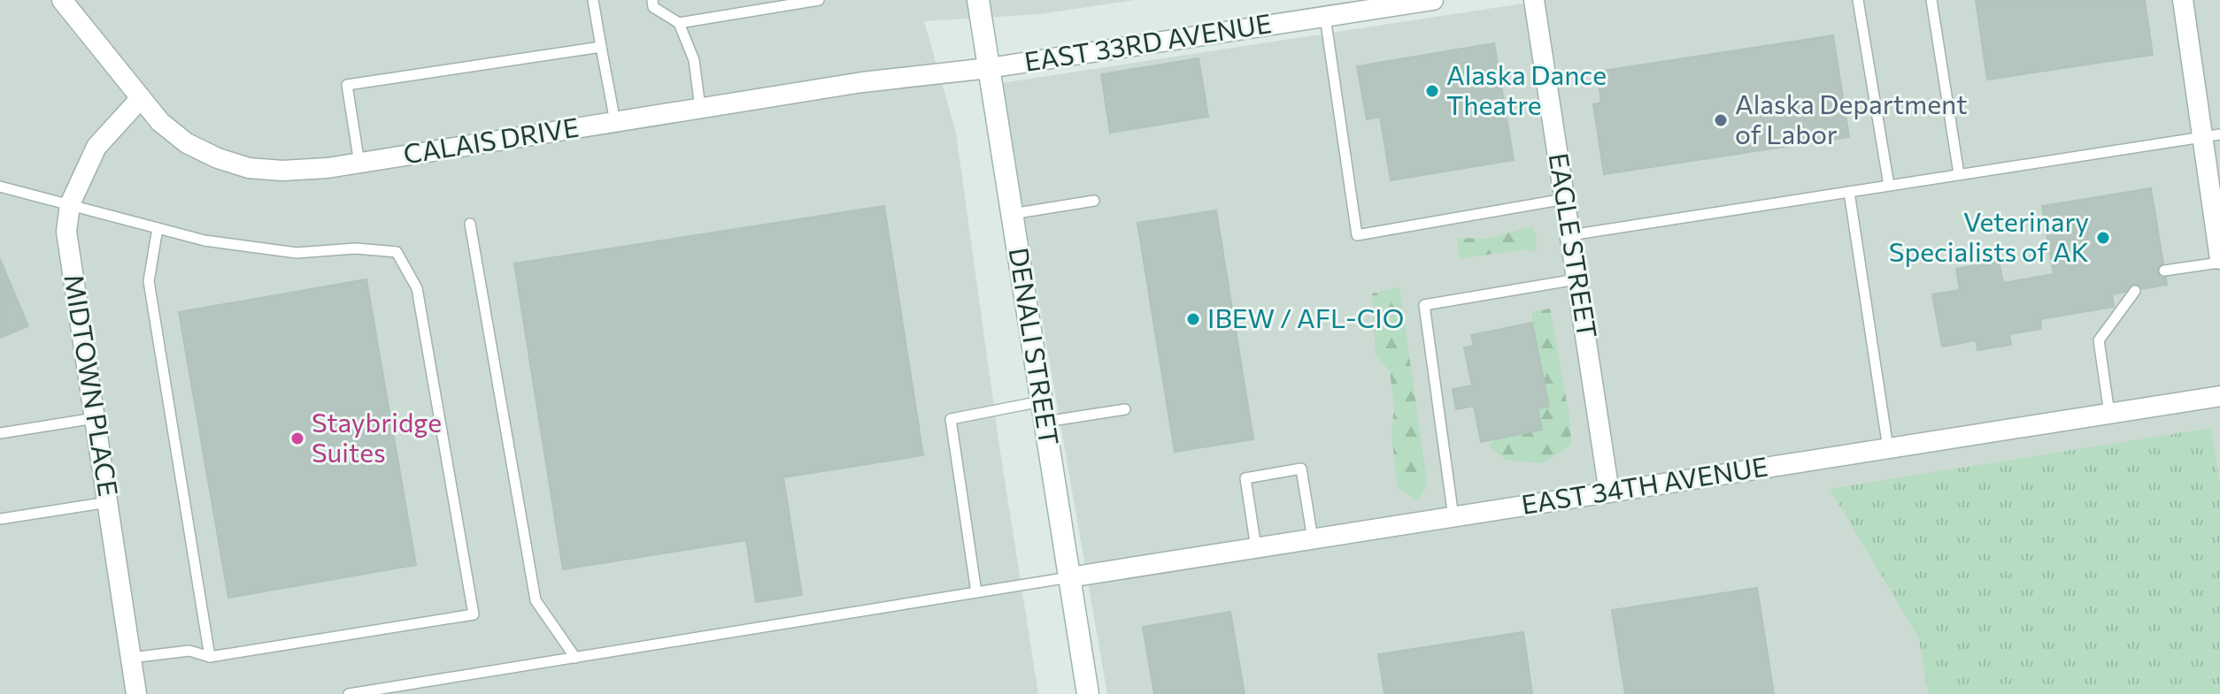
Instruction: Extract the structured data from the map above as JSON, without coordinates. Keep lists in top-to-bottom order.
{
  "streets": {
    "street": [
      "EAST 33RD AVENUE",
      "CALAIS DRIVE",
      "EAGLE STREET",
      "DENALI STREET",
      "MIDTOWN PLACE",
      "EAST 34TH AVENUE"
    ]
  },
  "crossings": [
    ["EAST 33RD AVENUE", "CALAIS DRIVE"],
    ["EAST 33RD AVENUE", "DENALI STREET"],
    ["CALAIS DRIVE", "DENALI STREET"],
    ["CALAIS DRIVE", "MIDTOWN PLACE"],
    ["EAGLE STREET", "EAST 34TH AVENUE"],
    ["DENALI STREET", "EAST 34TH AVENUE"]
  ],
  "places": [
    "Alaska Dance Theatre",
    "Alaska Department of Labor",
    "Veterinary Specialists of AK",
    "IBEW / AFL-CIO",
    "Staybridge Suites"
  ]
}
